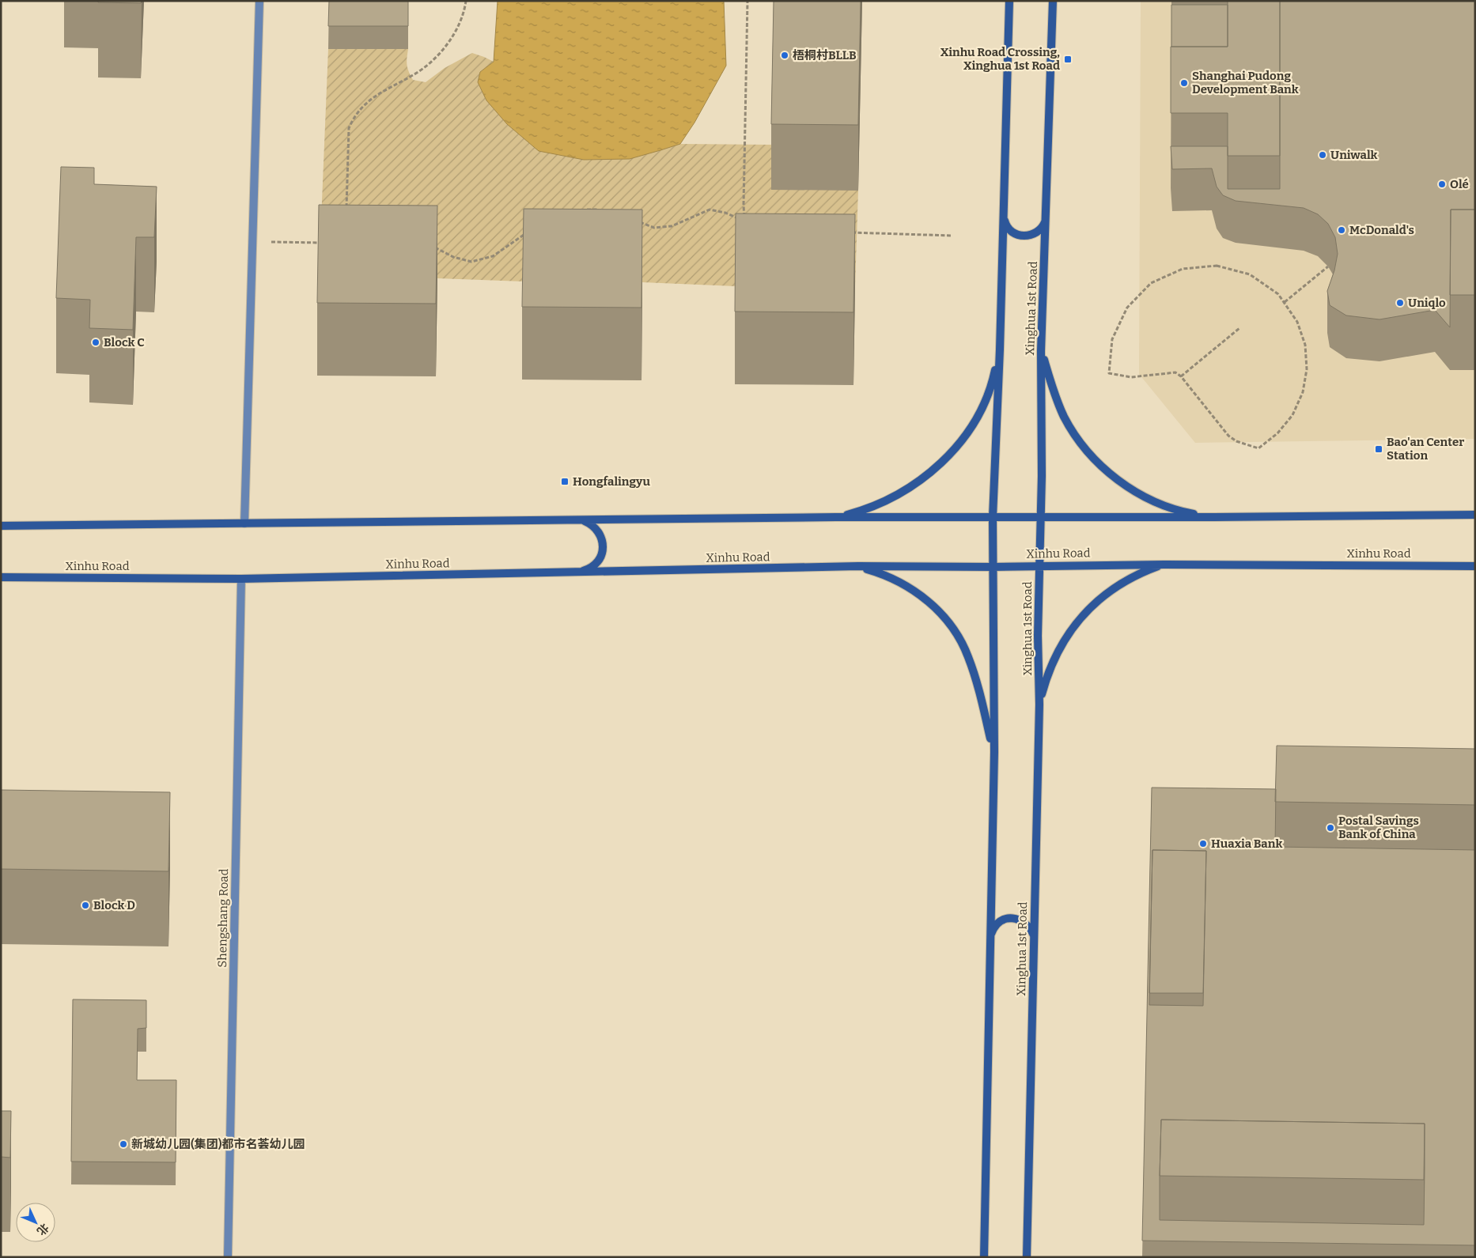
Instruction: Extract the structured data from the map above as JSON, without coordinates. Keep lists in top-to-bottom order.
{
  "streets": {
    "main road": ["Xinghua 1st Road", "Xinhu Road"],
    "street": ["Shengshang Road"]
  },
  "crossings": [
    ["Xinghua 1st Road", "Xinhu Road"],
    ["Xinhu Road", "Shengshang Road"]
  ],
  "places": {
    "other": [
      "梧桐村BLLB",
      "Shanghai Pudong Development Bank",
      "Uniwalk",
      "Olé",
      "McDonald's",
      "Uniqlo",
      "Block C",
      "Postal Savings Bank of China",
      "Huaxia Bank",
      "Block D",
      "新城幼儿园(集团)都市名荟幼儿园"
    ],
    "transit": ["Xinhu Road Crossing, Xinghua 1st Road", "Bao'an Center Station", "Hongfalingyu"]
  },
  "north": "bottom right"
}
